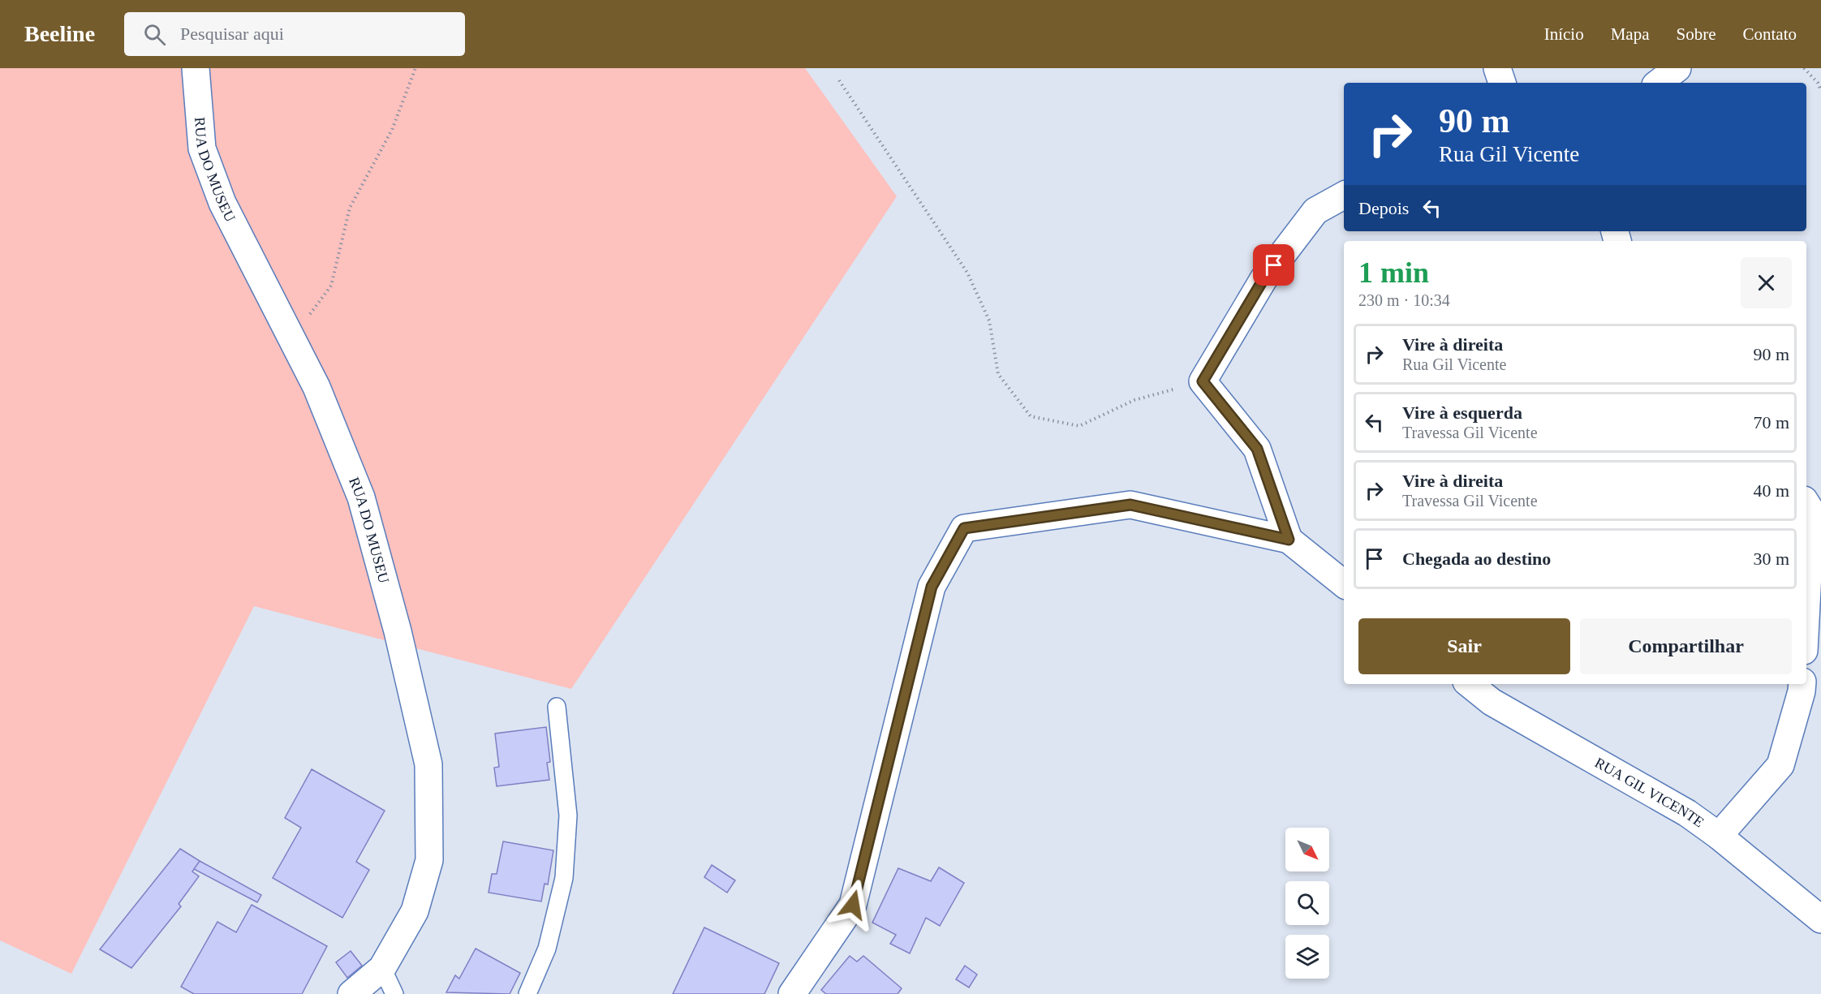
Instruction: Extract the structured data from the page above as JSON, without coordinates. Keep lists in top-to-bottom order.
{
  "streets": {
    "street": ["RUA DO MUSEU", "RUA GIL VICENTE"]
  },
  "north": "bottom right",
  "page": {
    "header": "Beeline",
    "search": "Pesquisar aqui",
    "nav": [
      "Início",
      "Mapa",
      "Sobre",
      "Contato"
    ],
    "turn": ["90 m", "Rua Gil Vicente"],
    "then": "Depois",
    "heading": ["1 min", "230 m · 10:34"],
    "list": [
      {
        "name": "Vire à direita",
        "note": "Rua Gil Vicente",
        "value": "90 m"
      },
      {
        "name": "Vire à esquerda",
        "note": "Travessa Gil Vicente",
        "value": "70 m"
      },
      {
        "name": "Vire à direita",
        "note": "Travessa Gil Vicente",
        "value": "40 m"
      },
      {
        "name": "Chegada ao destino",
        "value": "30 m"
      }
    ],
    "buttons": ["Sair", "Compartilhar"]
  }
}
